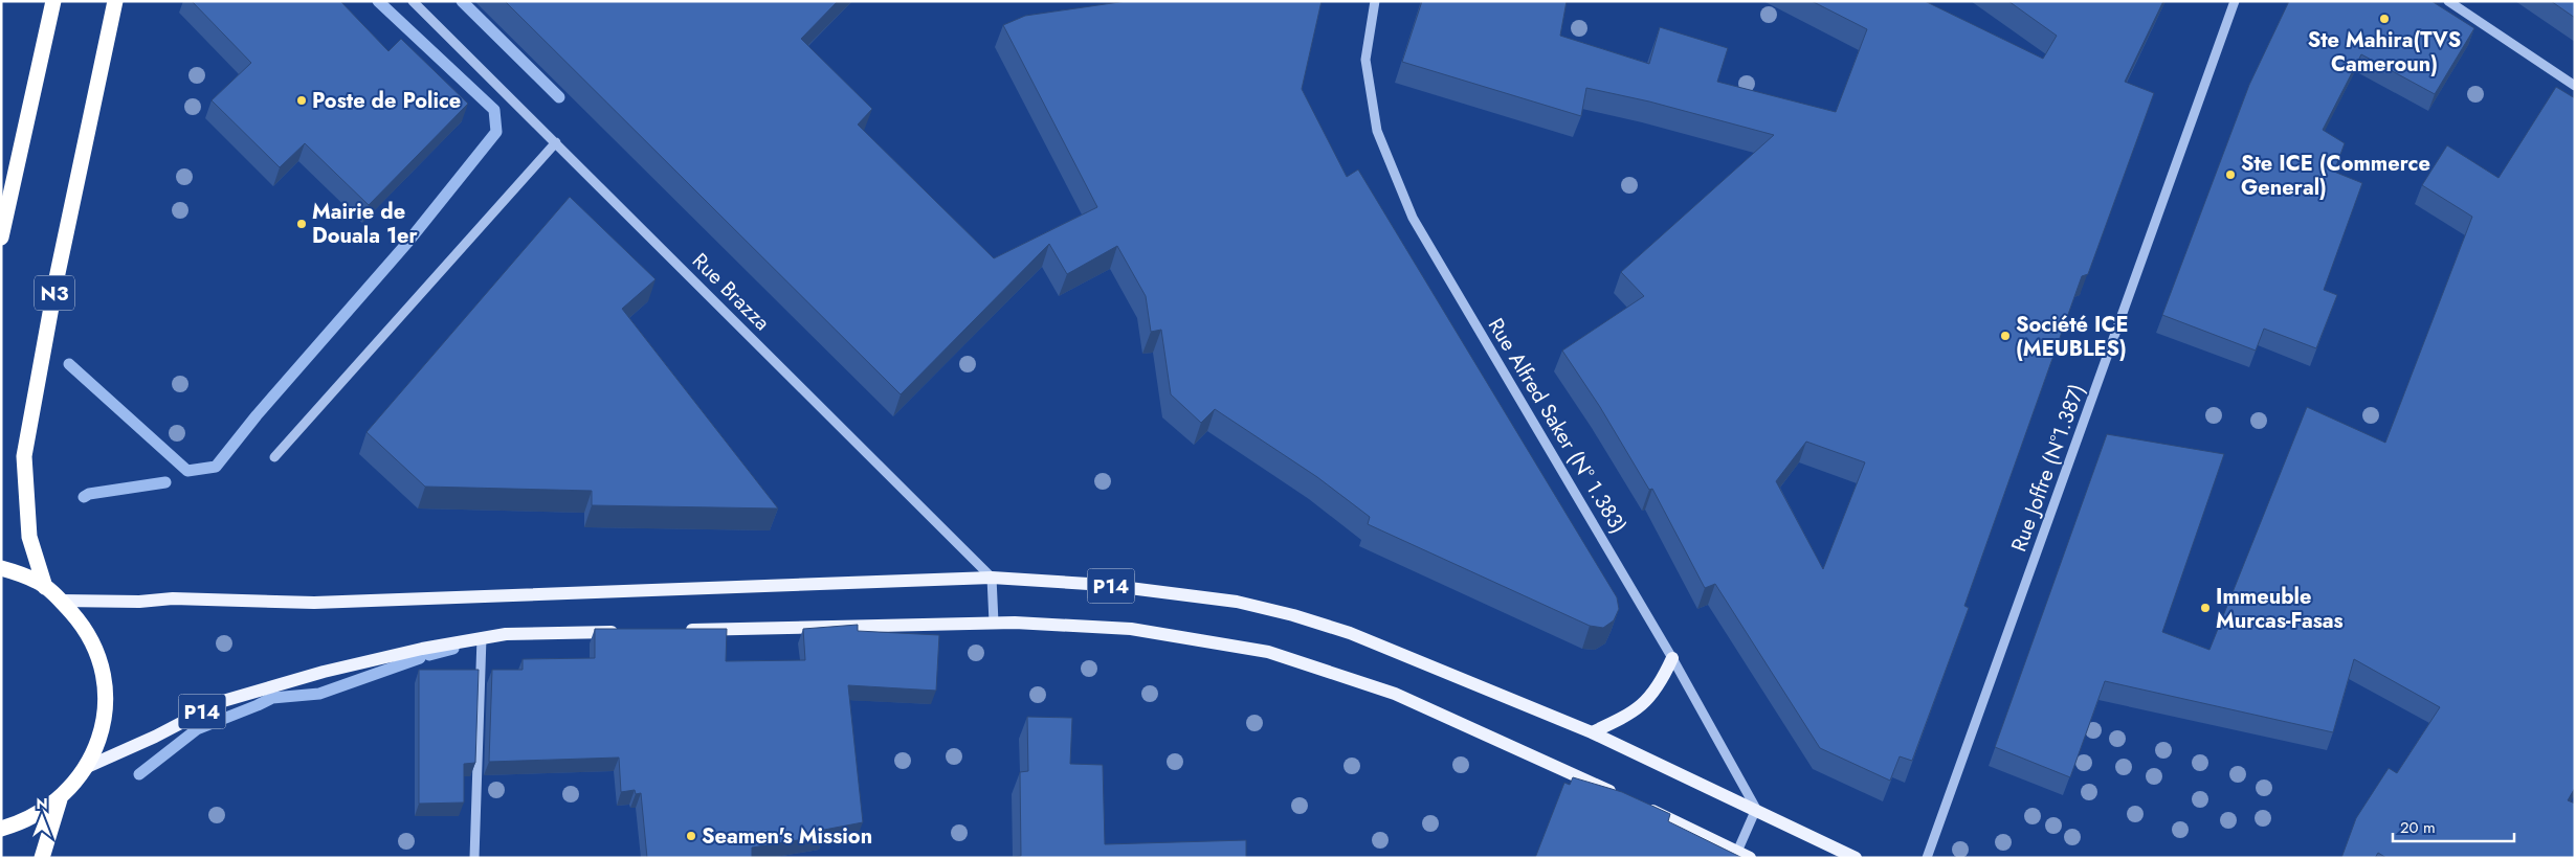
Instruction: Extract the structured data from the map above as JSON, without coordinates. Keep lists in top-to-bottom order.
{
  "streets": {
    "highway": ["N3"],
    "main road": ["P14"],
    "street": ["Rue Brazza", "Rue Alfred Saker (N° 1.383)", "Rue Joffre (N°1.387)"]
  },
  "crossings": [
    ["Rue Brazza", "P14"],
    ["Rue Alfred Saker (N° 1.383)", "P14"]
  ],
  "places": [
    "Ste Mahira(TVS Cameroun)",
    "Poste de Police",
    "Ste ICE (Commerce General)",
    "Mairie de Douala 1er",
    "Société ICE (MEUBLES)",
    "Immeuble Murcas-Fasas",
    "Seamen's Mission"
  ],
  "scale_bar": "20 m",
  "north": "top"
}
